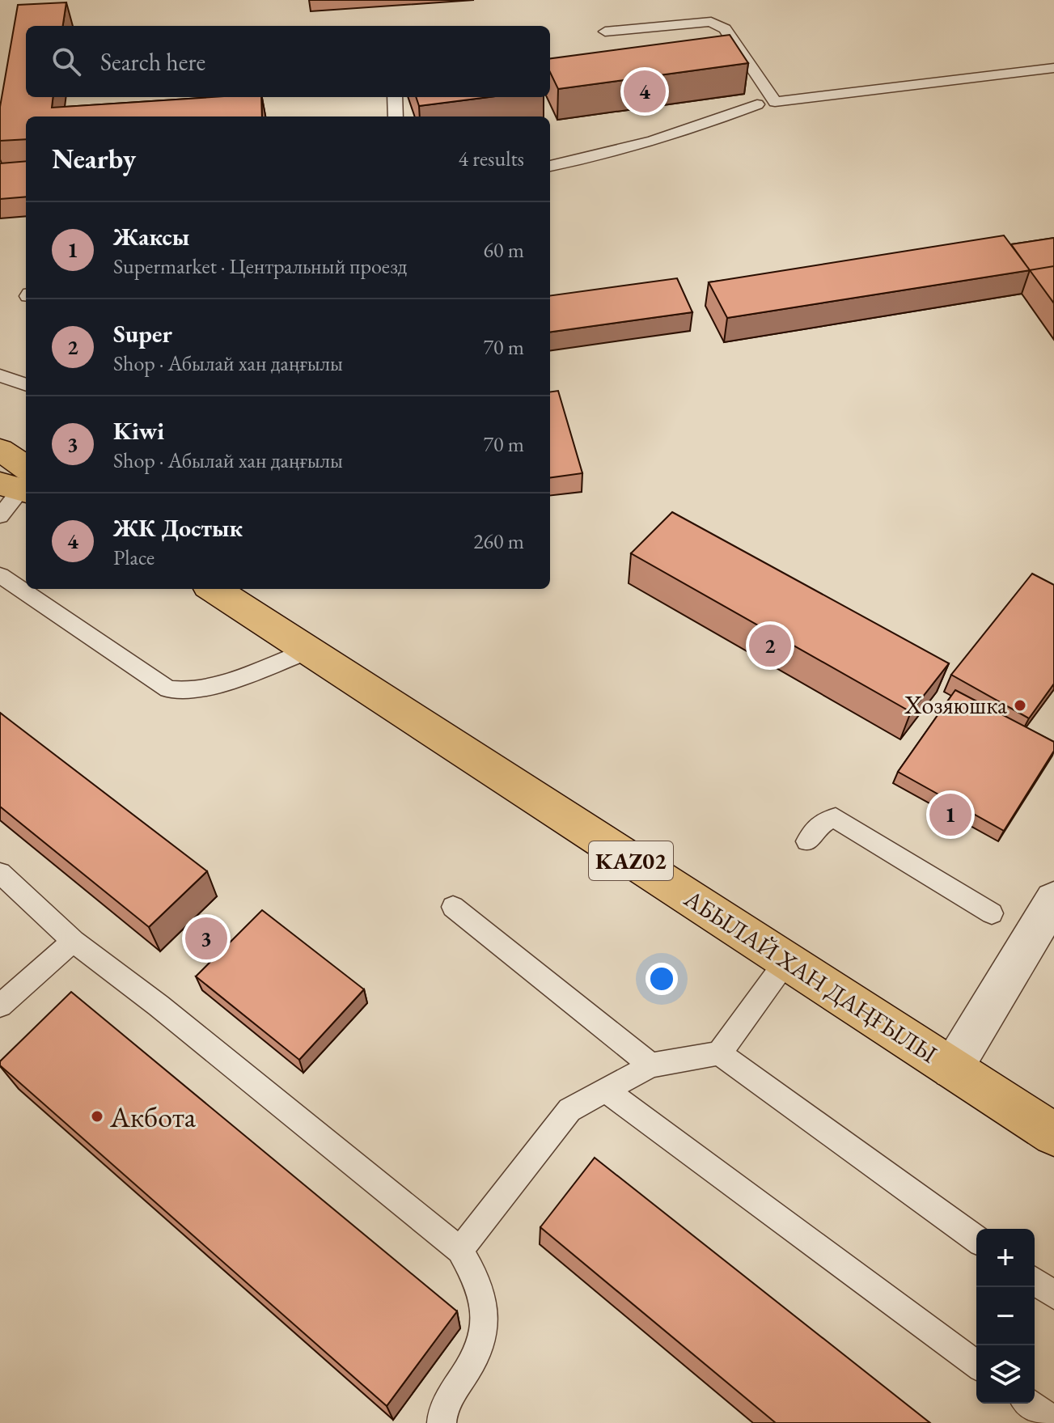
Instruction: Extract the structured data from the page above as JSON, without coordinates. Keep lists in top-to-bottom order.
{
  "streets": {
    "highway": ["KАZ02", "АБЫЛАЙ ХАН ДАҢҒЫЛЫ"]
  },
  "places": ["Хозяюшка", "Акбота"],
  "page": {
    "search": "Search here",
    "pins": [
      "4",
      "2",
      "1",
      "3"
    ],
    "heading": ["Nearby", "4 results"],
    "list": [
      {
        "mark": "1",
        "name": "Жаксы",
        "note": "Supermarket · Центральный проезд",
        "value": "60 m"
      },
      {
        "mark": "2",
        "name": "Super",
        "note": "Shop · Абылай хан даңғылы",
        "value": "70 m"
      },
      {
        "mark": "3",
        "name": "Kiwi",
        "note": "Shop · Абылай хан даңғылы",
        "value": "70 m"
      },
      {
        "mark": "4",
        "name": "ЖК Достык",
        "note": "Place",
        "value": "260 m"
      }
    ],
    "map_buttons": ["+", "−"]
  }
}
